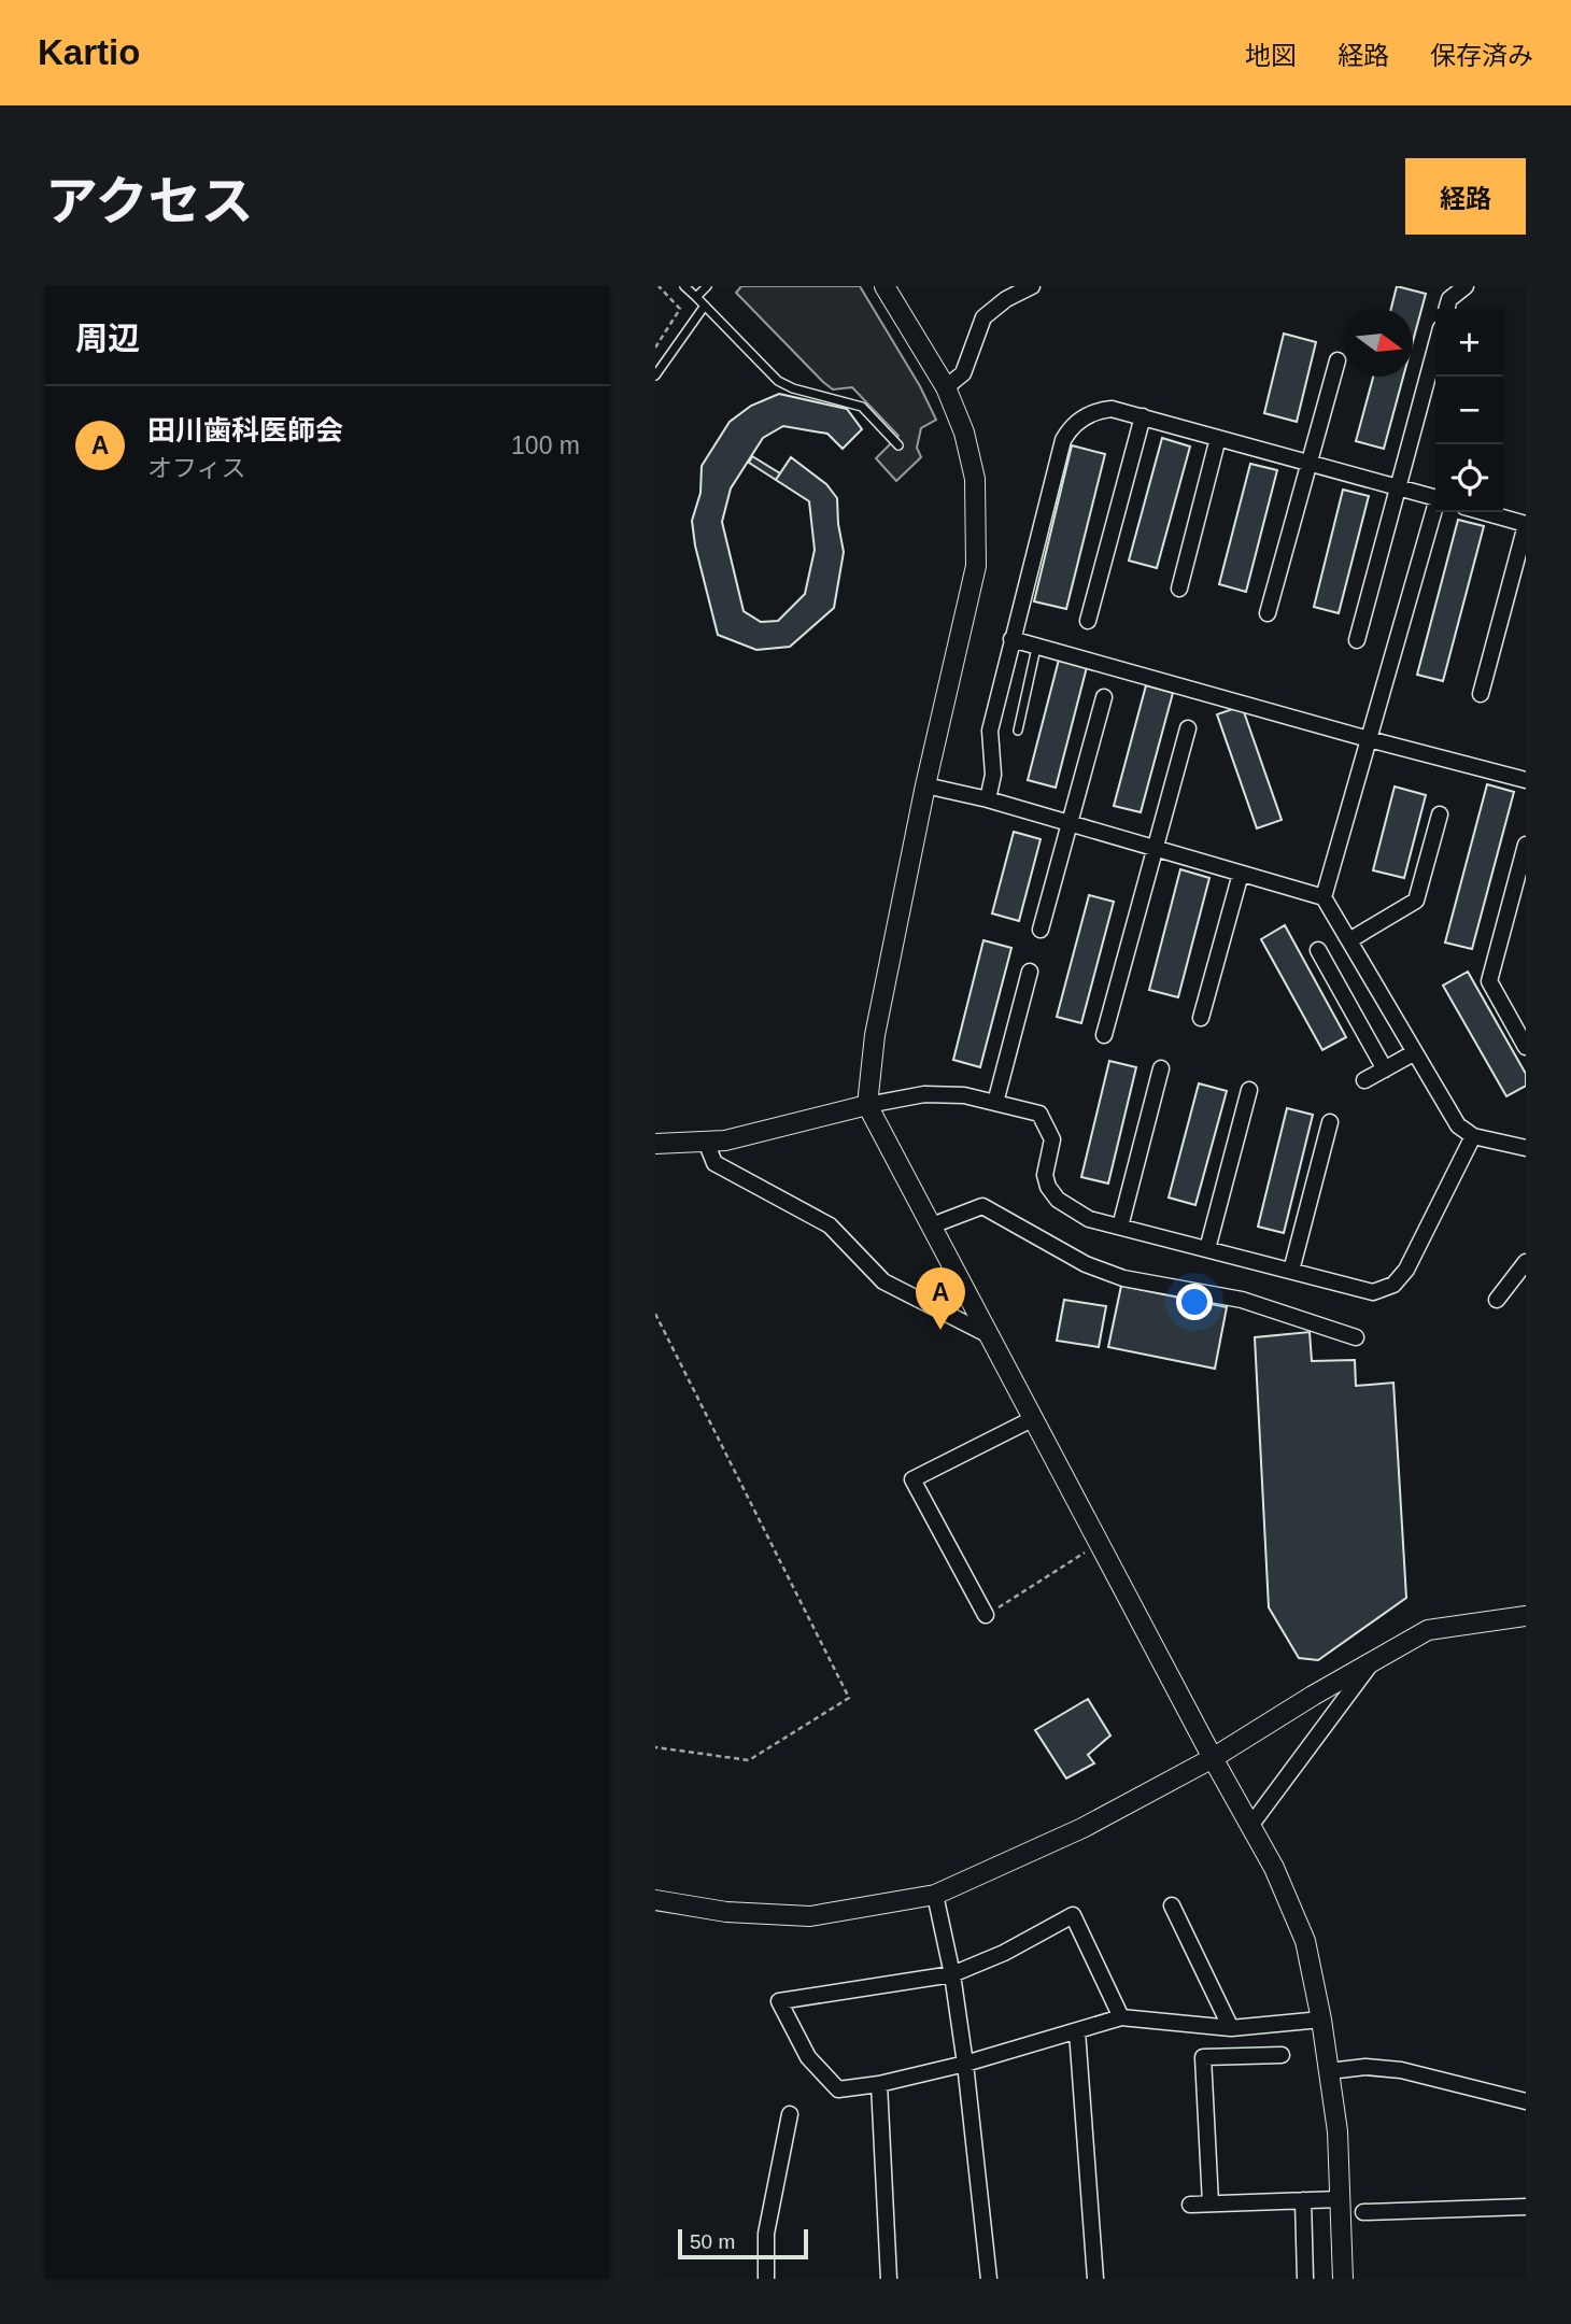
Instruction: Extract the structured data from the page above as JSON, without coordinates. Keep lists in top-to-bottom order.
{
  "scale_bar": "50 m",
  "north": "right",
  "page": {
    "header": "Kartio",
    "nav": ["地図", "経路", "保存済み"],
    "title": "アクセス",
    "buttons": "経路",
    "heading": "周辺",
    "map_buttons": ["+", "−"],
    "list": [
      {
        "mark": "A",
        "name": "田川歯科医師会",
        "note": "オフィス",
        "value": "100 m"
      }
    ],
    "pins": "A",
    "scale": "50 m"
  }
}
